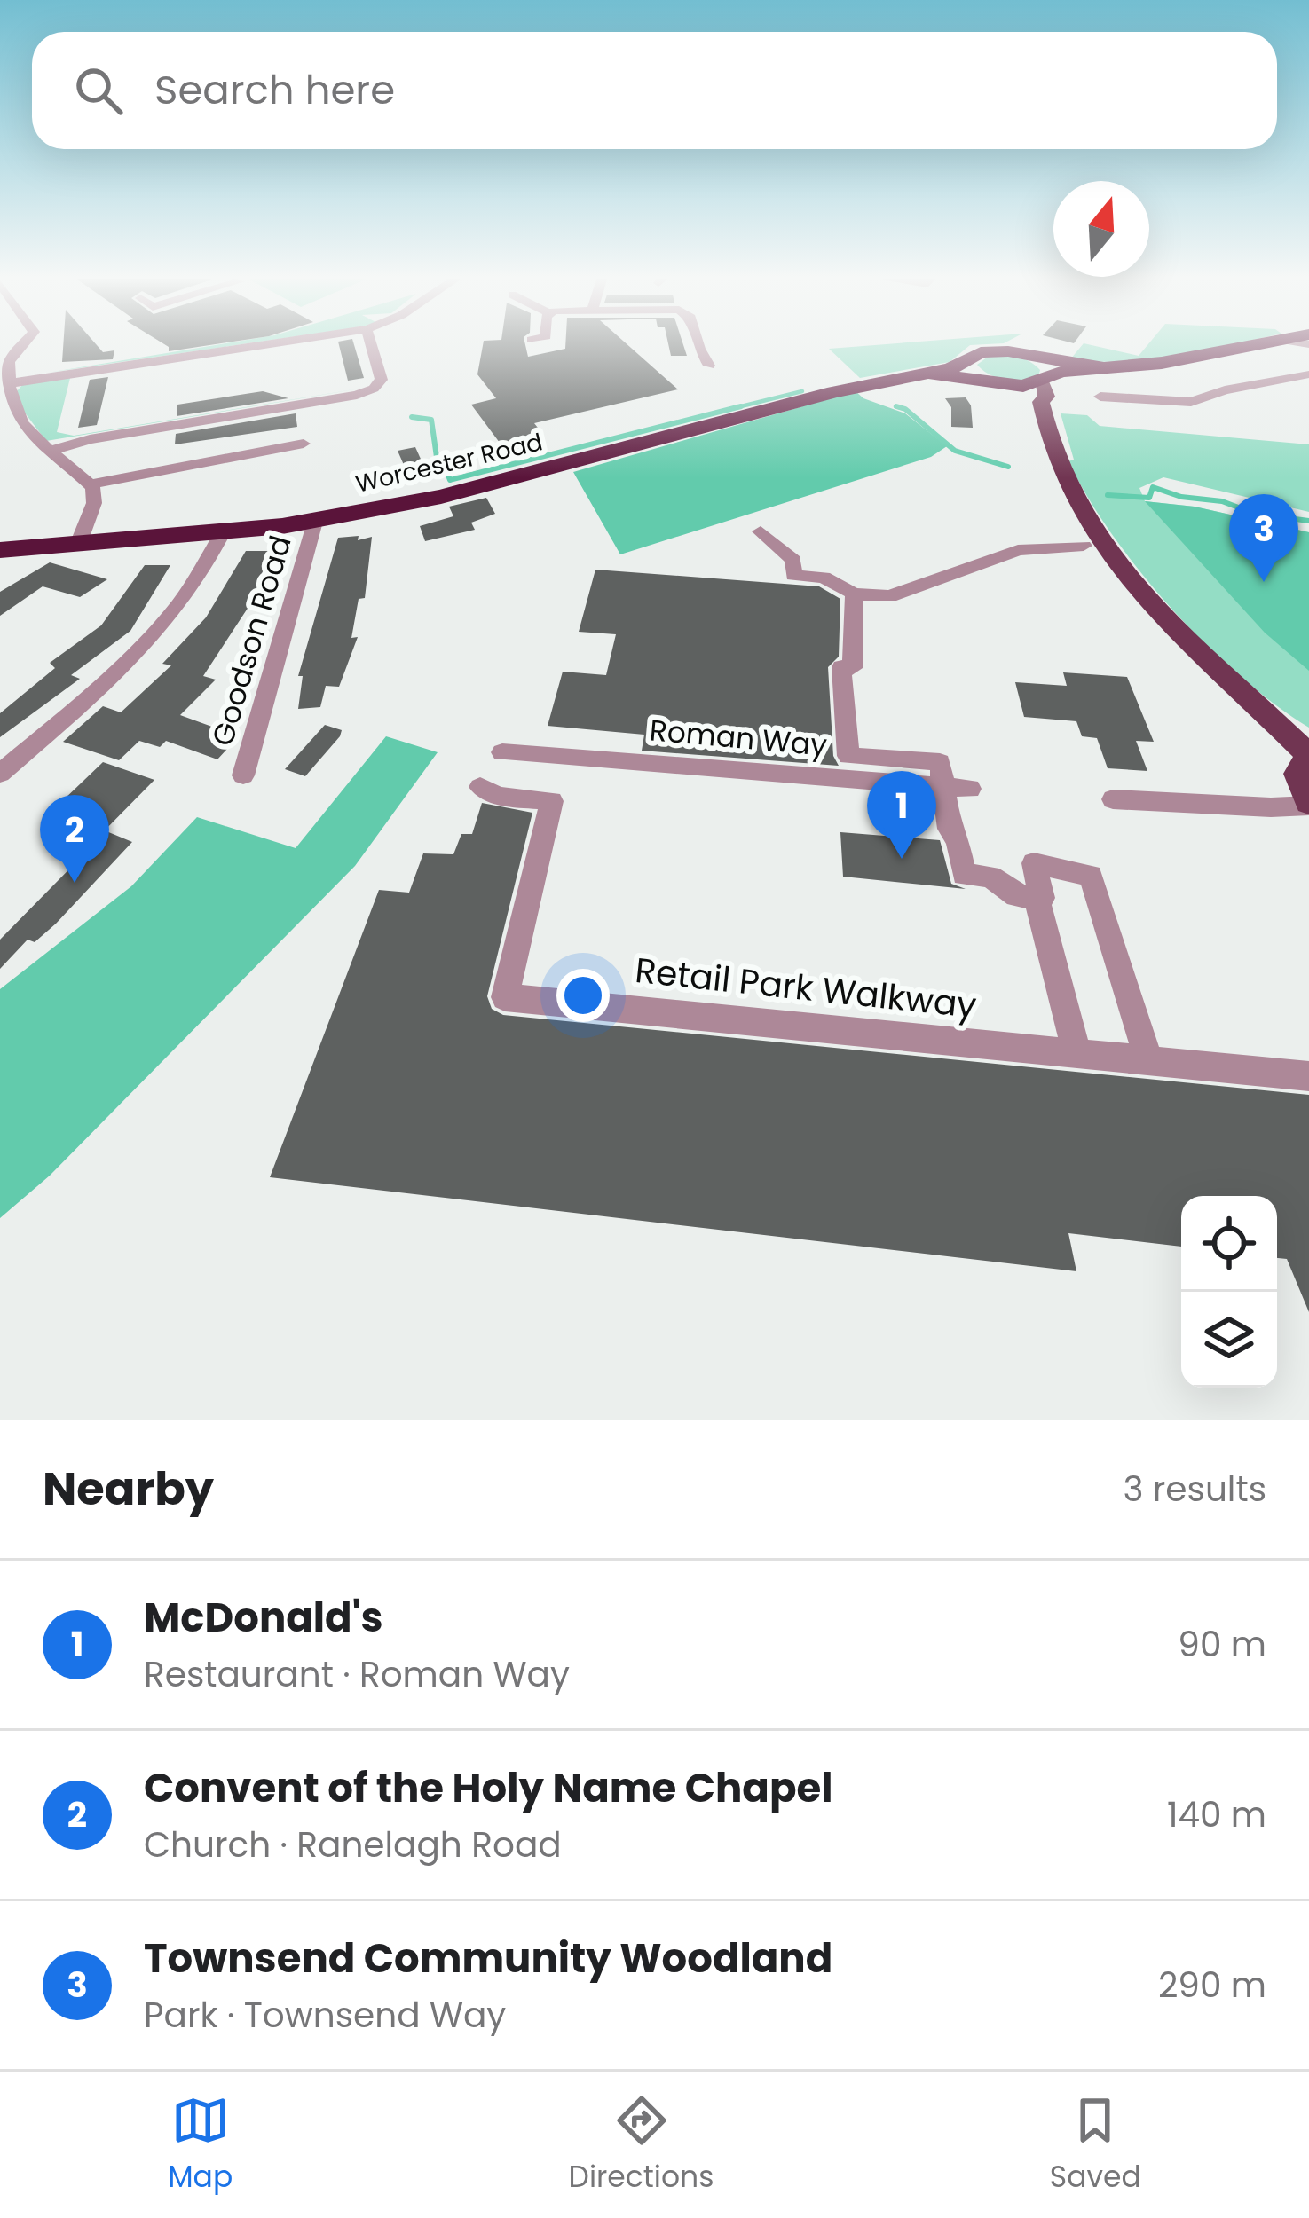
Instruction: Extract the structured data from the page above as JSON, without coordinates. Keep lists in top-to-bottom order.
{
  "streets": {
    "highway": ["Worcester Road"],
    "street": ["Goodson Road", "Roman Way", "Retail Park Walkway"]
  },
  "crossings": [
    ["Worcester Road", "Goodson Road"]
  ],
  "north": "top",
  "page": {
    "search": "Search here",
    "pins": ["3", "1", "2"],
    "heading": ["Nearby", "3 results"],
    "list": [
      {
        "mark": "1",
        "name": "McDonald's",
        "note": "Restaurant · Roman Way",
        "value": "90 m"
      },
      {
        "mark": "2",
        "name": "Convent of the Holy Name Chapel",
        "note": "Church · Ranelagh Road",
        "value": "140 m"
      },
      {
        "mark": "3",
        "name": "Townsend Community Woodland",
        "note": "Park · Townsend Way",
        "value": "290 m"
      }
    ],
    "nav": ["Map", "Directions", "Saved"]
  }
}
